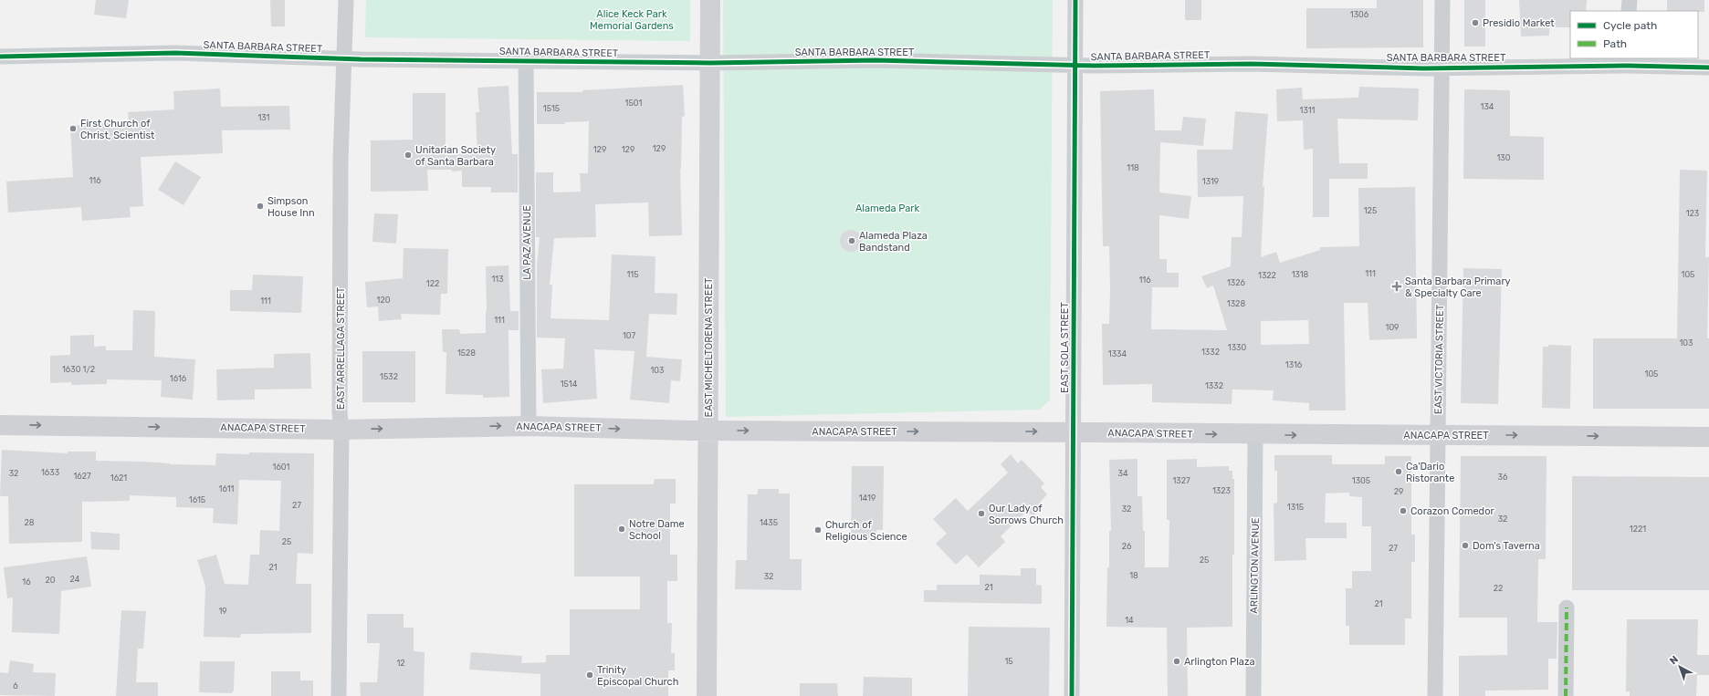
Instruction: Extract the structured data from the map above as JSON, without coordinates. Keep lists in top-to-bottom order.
{
  "streets": {
    "street": [
      "SANTA BARBARA STREET",
      "LA PAZ AVENUE",
      "EAST MICHELTORENA STREET",
      "EAST SOLA STREET",
      "EAST ARRELLAGA STREET",
      "EAST VICTORIA STREET",
      "ANACAPA STREET",
      "ARLINGTON AVENUE"
    ]
  },
  "crossings": [
    ["SANTA BARBARA STREET", "LA PAZ AVENUE"],
    ["SANTA BARBARA STREET", "EAST MICHELTORENA STREET"],
    ["SANTA BARBARA STREET", "EAST SOLA STREET"],
    ["SANTA BARBARA STREET", "EAST ARRELLAGA STREET"],
    ["SANTA BARBARA STREET", "EAST VICTORIA STREET"],
    ["LA PAZ AVENUE", "ANACAPA STREET"],
    ["EAST MICHELTORENA STREET", "ANACAPA STREET"],
    ["EAST SOLA STREET", "ANACAPA STREET"],
    ["EAST ARRELLAGA STREET", "ANACAPA STREET"],
    ["EAST VICTORIA STREET", "ANACAPA STREET"],
    ["ANACAPA STREET", "ARLINGTON AVENUE"]
  ],
  "one_way": ["ANACAPA STREET"],
  "parks": ["Alice Keck Park Memorial Gardens", "Alameda Park"],
  "places": {
    "other": [
      "Presidio Market",
      "First Church of Christ, Scientist",
      "Unitarian Society of Santa Barbara",
      "Simpson House Inn",
      "Alameda Plaza Bandstand",
      "Ca'Dario Ristorante",
      "Corazon Comedor",
      "Our Lady of Sorrows Church",
      "Notre Dame School",
      "Church of Religious Science",
      "Dom's Taverna",
      "Arlington Plaza",
      "Trinity Episcopal Church"
    ],
    "health": ["Santa Barbara Primary & Specialty Care"]
  },
  "house_numbers": [
    "1306",
    "1501",
    "134",
    "1515",
    "1311",
    "131",
    "129",
    "129",
    "129",
    "130",
    "118",
    "116",
    "1319",
    "125",
    "123",
    "111",
    "115",
    "1318",
    "105",
    "1322",
    "113",
    "116",
    "1326",
    "122",
    "120",
    "111",
    "1328",
    "111",
    "109",
    "107",
    "103",
    "1330",
    "1332",
    "1528",
    "1334",
    "1316",
    "1630 1/2",
    "103",
    "105",
    "1532",
    "1616",
    "1514",
    "1332",
    "1601",
    "1633",
    "32",
    "34",
    "1627",
    "36",
    "1621",
    "1327",
    "1305",
    "1611",
    "1323",
    "29",
    "1419",
    "1615",
    "27",
    "1315",
    "32",
    "32",
    "28",
    "1435",
    "1221",
    "25",
    "26",
    "27",
    "25",
    "21",
    "18",
    "32",
    "24",
    "20",
    "16",
    "21",
    "22",
    "21",
    "19",
    "14",
    "15",
    "12",
    "6"
  ],
  "legend": ["Cycle path", "Path"],
  "north": "top left"
}
